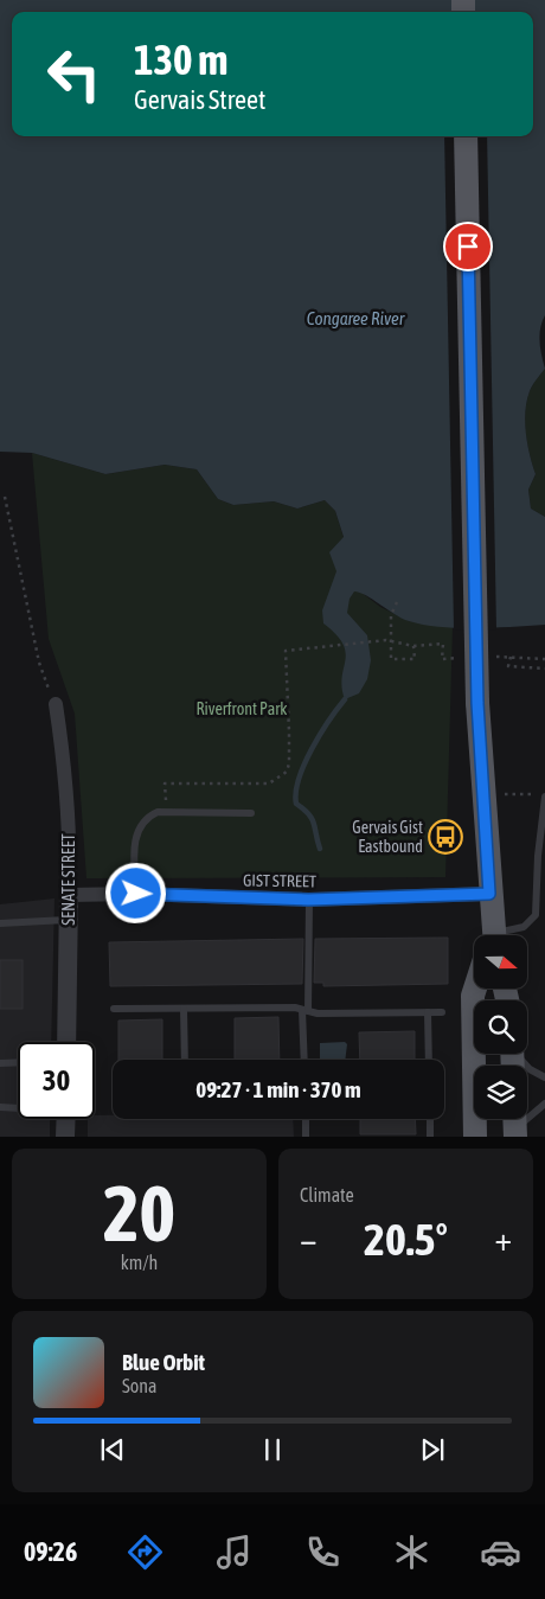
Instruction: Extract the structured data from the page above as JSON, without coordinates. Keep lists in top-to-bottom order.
{
  "streets": {
    "street": ["SENATE STREET", "GIST STREET"]
  },
  "crossings": [
    ["SENATE STREET", "GIST STREET"]
  ],
  "water": ["Congaree River"],
  "parks": ["Riverfront Park"],
  "places": {
    "bus stop": ["Gervais Gist Eastbound"]
  },
  "north": "right",
  "page": {
    "turn": ["130 m", "Gervais Street"],
    "limit": "30",
    "trip": "09:27 · 1 min · 370 m",
    "tile": [
      ["20", "km/h"],
      "Climate"
    ],
    "heat": ["−", "20.5°", "+"],
    "song": ["Blue Orbit", "Sona"],
    "tabs": "09:26"
  }
}
